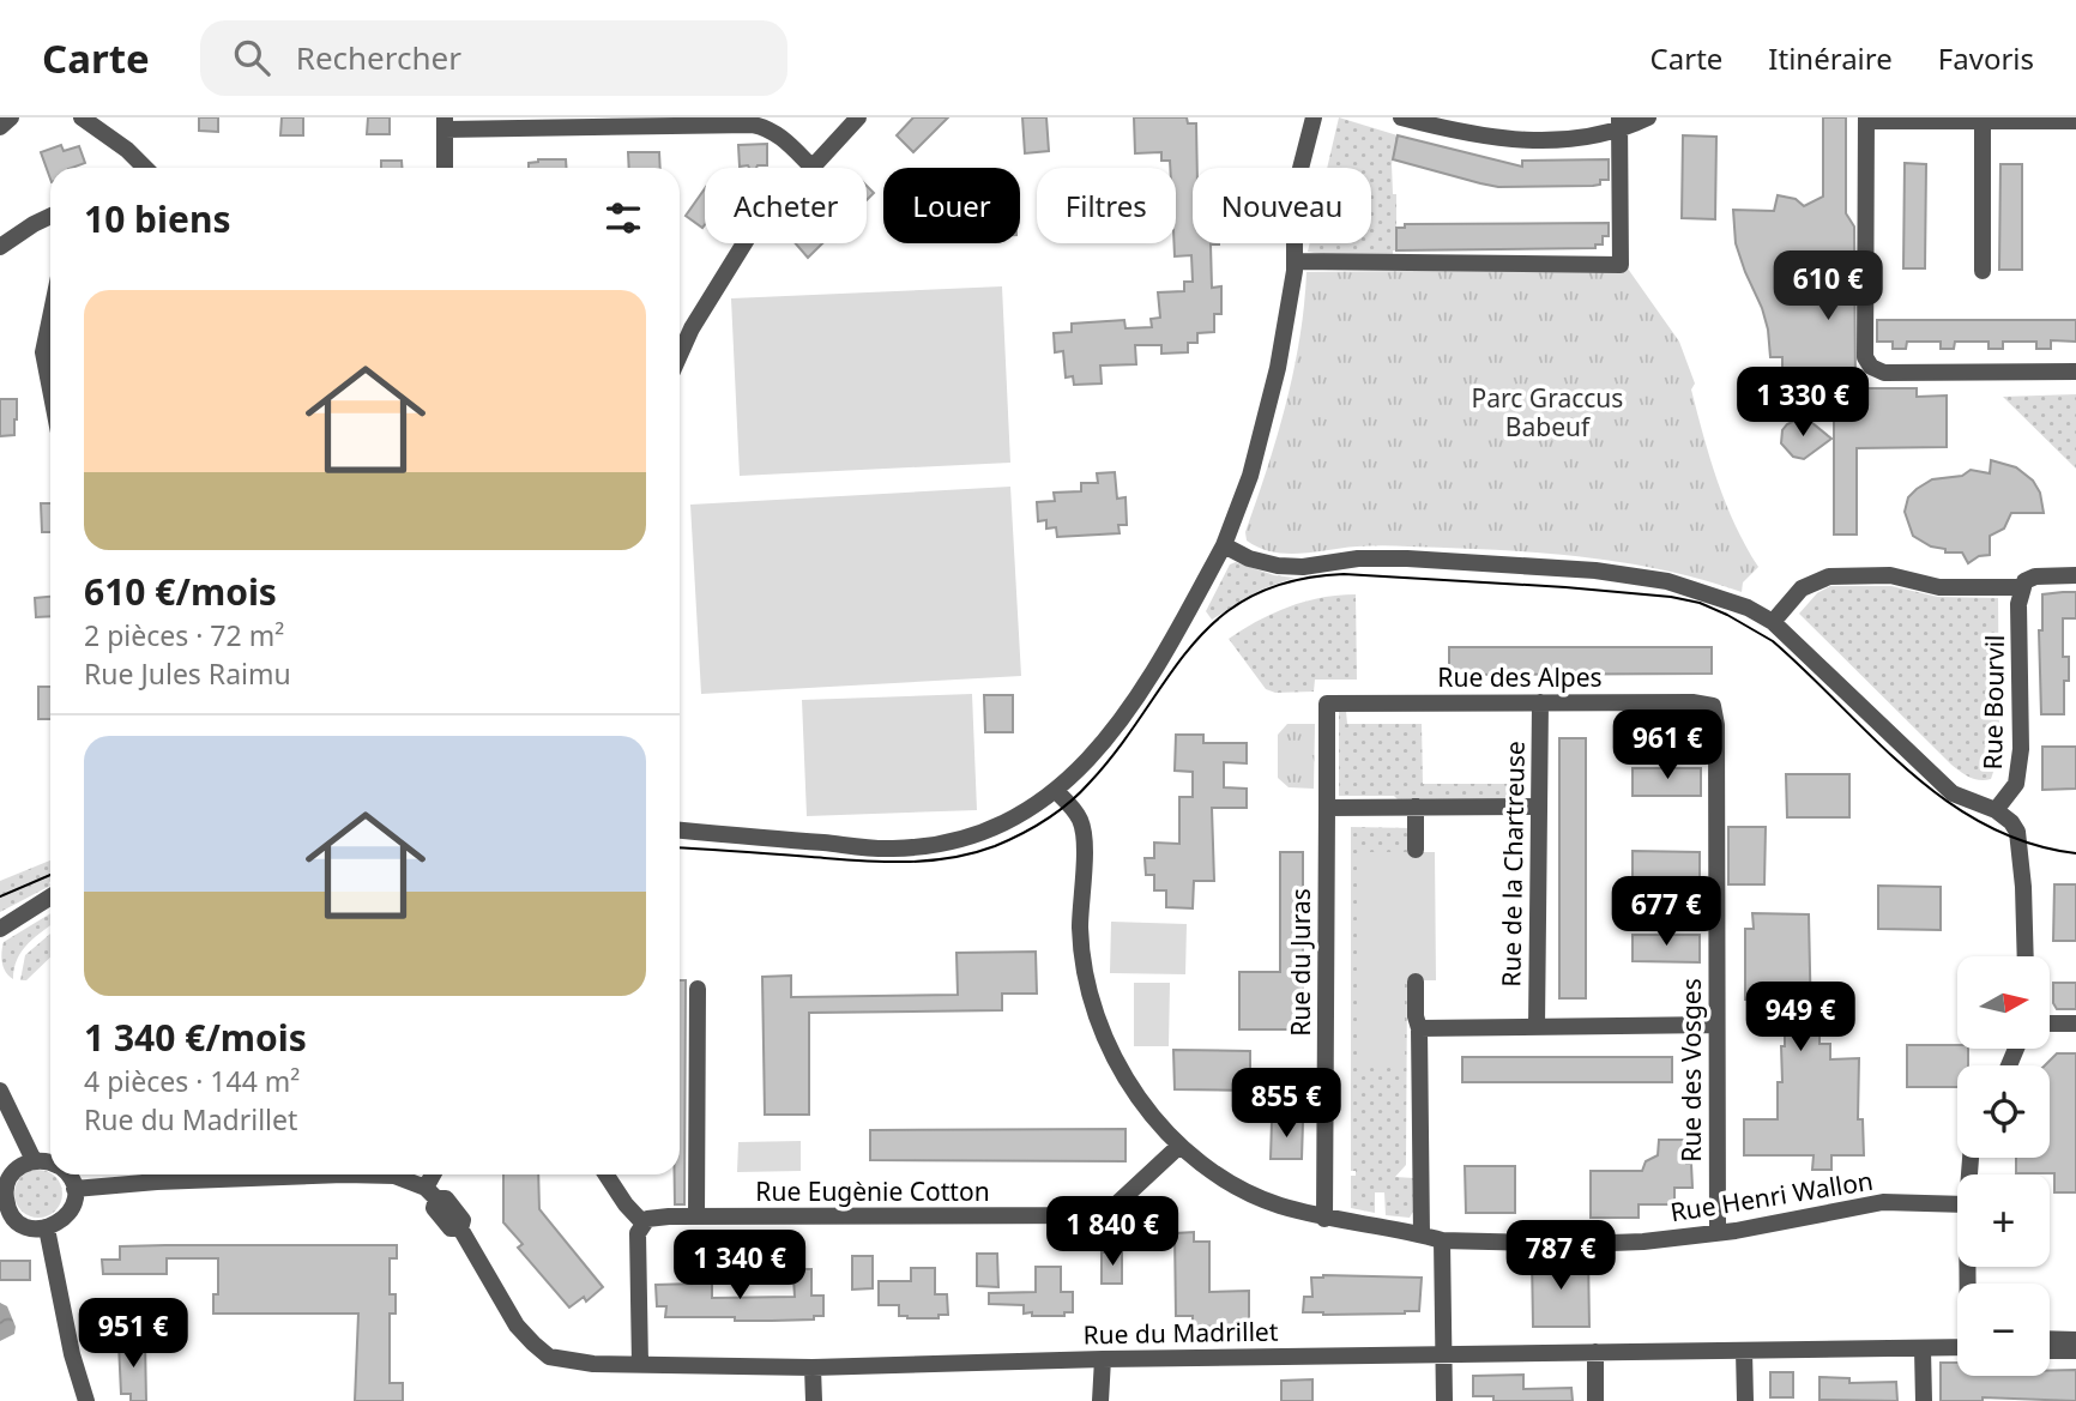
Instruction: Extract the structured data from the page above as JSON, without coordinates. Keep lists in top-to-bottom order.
{
  "streets": {
    "street": [
      "Rue des Alpes",
      "Rue Bourvil",
      "Rue de la Chartreuse",
      "Rue du Juras",
      "Rue des Vosges",
      "Rue Eugènie Cotton",
      "Rue Henri Wallon",
      "Rue du Madrillet"
    ]
  },
  "crossings": [
    ["Rue des Alpes", "Rue de la Chartreuse"],
    ["Rue des Alpes", "Rue du Juras"],
    ["Rue des Alpes", "Rue des Vosges"],
    ["Rue du Juras", "Rue Henri Wallon"],
    ["Rue des Vosges", "Rue Henri Wallon"],
    ["Rue Eugènie Cotton", "Rue Henri Wallon"]
  ],
  "parks": ["Parc Graccus Babeuf"],
  "north": "right",
  "page": {
    "header": "Carte",
    "search": "Rechercher",
    "nav": ["Carte", "Itinéraire", "Favoris"],
    "chip": [
      "Acheter",
      "Louer",
      "Filtres",
      "Nouveau"
    ],
    "heading": "10 biens",
    "price": [
      "610 €",
      "1 330 €",
      "961 €",
      "677 €",
      "949 €",
      "855 €",
      "1 840 €",
      "787 €",
      "1 340 €",
      "951 €"
    ],
    "list": [
      {
        "name": "610 €/mois",
        "note": "2 pièces · 72 m² · Rue Jules Raimu"
      },
      {
        "name": "1 340 €/mois",
        "note": "4 pièces · 144 m² · Rue du Madrillet"
      }
    ],
    "map_buttons": ["+", "−"]
  }
}
